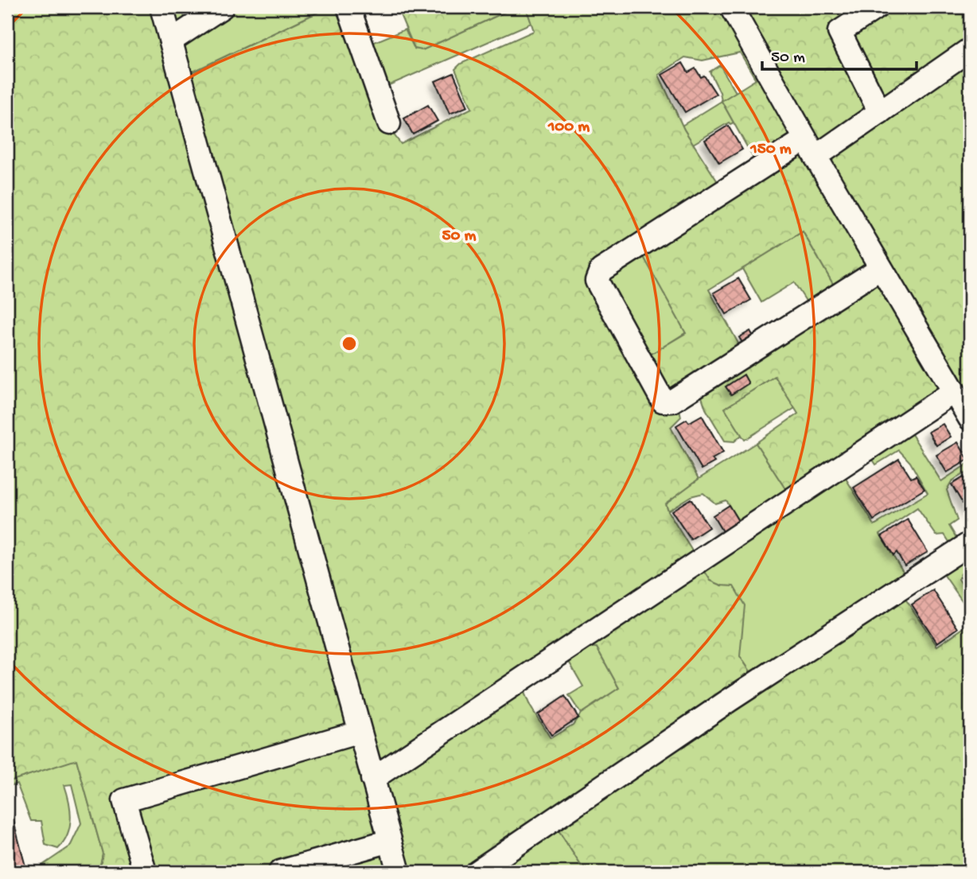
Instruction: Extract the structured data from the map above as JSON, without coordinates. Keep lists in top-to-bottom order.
{
  "scale_bar": "50 m",
  "rings": ["100 m", "150 m", "50 m"]
}
